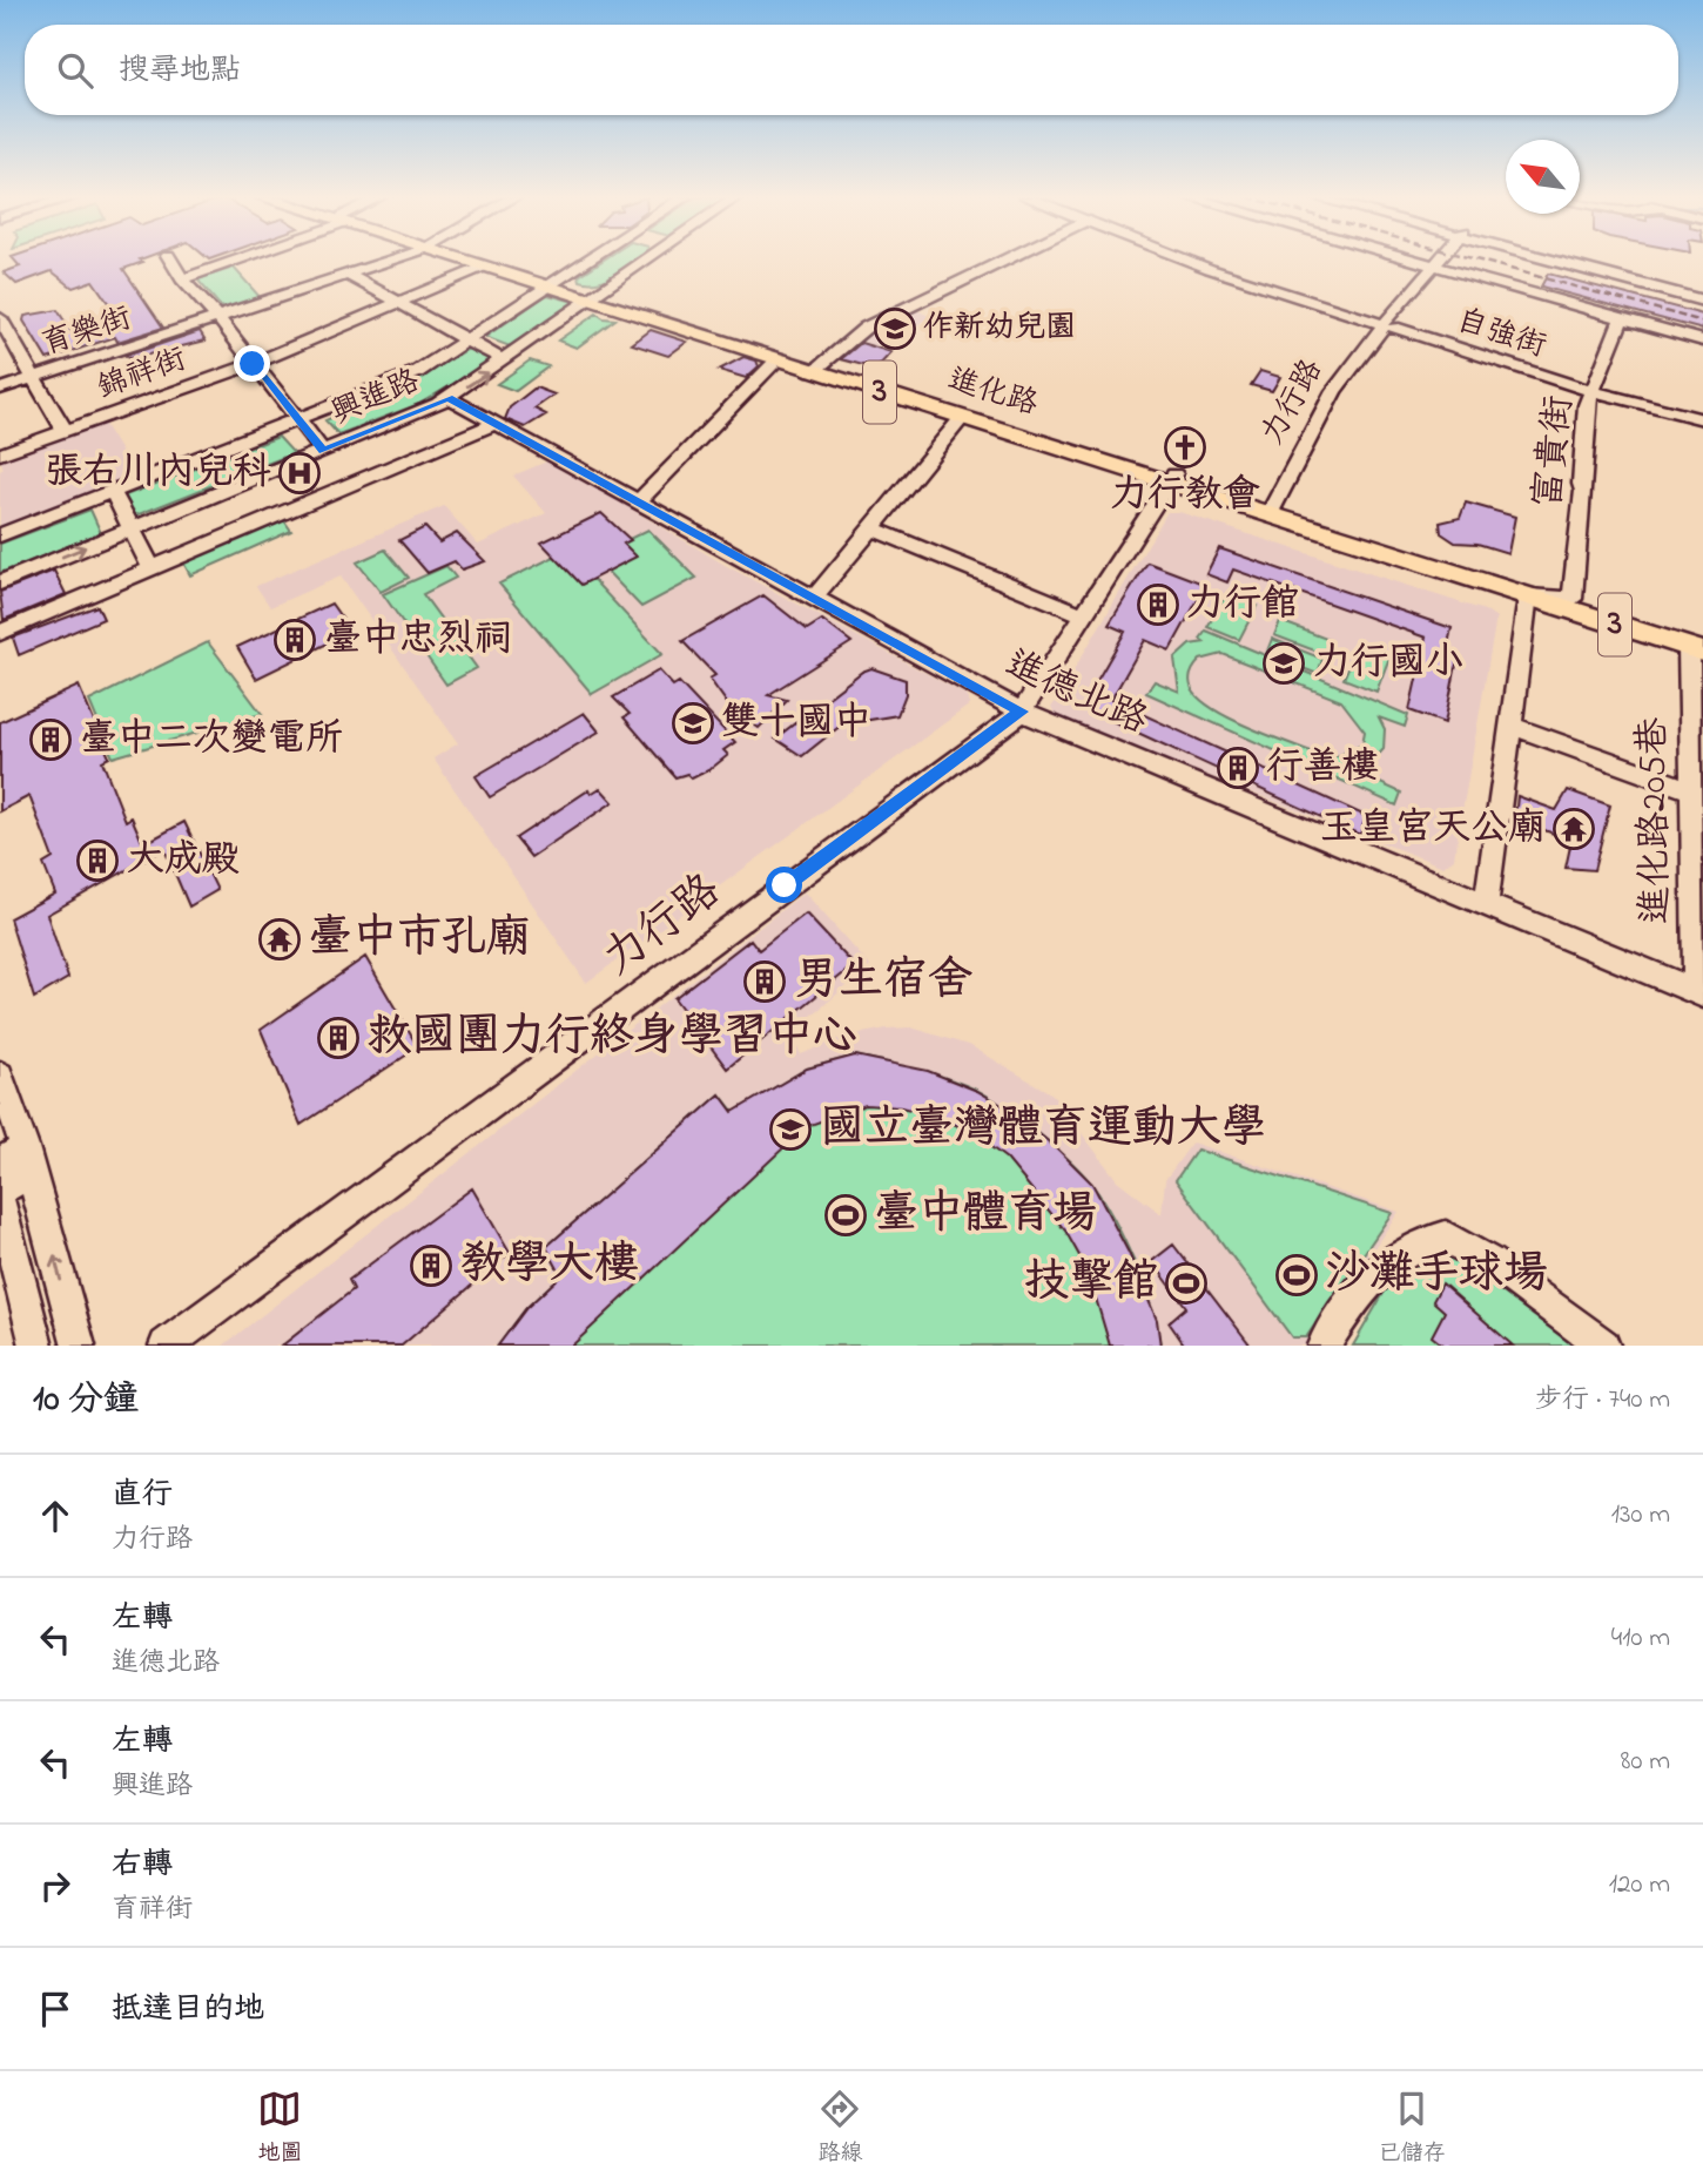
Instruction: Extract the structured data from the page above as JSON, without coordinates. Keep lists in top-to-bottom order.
{
  "streets": {
    "main road": ["3", "進化路"],
    "street": [
      "育樂街",
      "自強街",
      "錦祥街",
      "興進路",
      "力行路",
      "富貴街",
      "進德北路",
      "進化路205巷"
    ]
  },
  "crossings": [
    ["自強街", "力行路"],
    ["自強街", "富貴街"],
    ["錦祥街", "進化路"],
    ["進化路", "興進路"],
    ["進化路", "力行路"],
    ["進化路", "富貴街"],
    ["進化路", "進化路205巷"],
    ["興進路", "進德北路"],
    ["力行路", "進德北路"],
    ["進德北路", "進化路205巷"]
  ],
  "places": {
    "school or university": [
      "作新幼兒園",
      "力行國小",
      "雙十國中",
      "國立臺灣體育運動大學"
    ],
    "church": ["力行教會"],
    "hospital": ["張右川內兒科"],
    "building": [
      "力行館",
      "臺中忠烈祠",
      "臺中二次變電所",
      "行善樓",
      "大成殿",
      "男生宿舍",
      "救國團力行終身學習中心",
      "教學大樓"
    ],
    "temple": ["玉皇宮天公廟", "臺中市孔廟"],
    "sports": ["臺中體育場", "沙灘手球場", "技擊館"]
  },
  "north": "top left",
  "page": {
    "search": "搜尋地點",
    "heading": ["10 分鐘", "步行 · 740 m"],
    "list": [
      ["直行", "力行路", "130 m"],
      ["左轉", "進德北路", "410 m"],
      ["左轉", "興進路", "80 m"],
      ["右轉", "育祥街", "120 m"],
      "抵達目的地"
    ],
    "nav": ["地圖", "路線", "已儲存"]
  }
}
